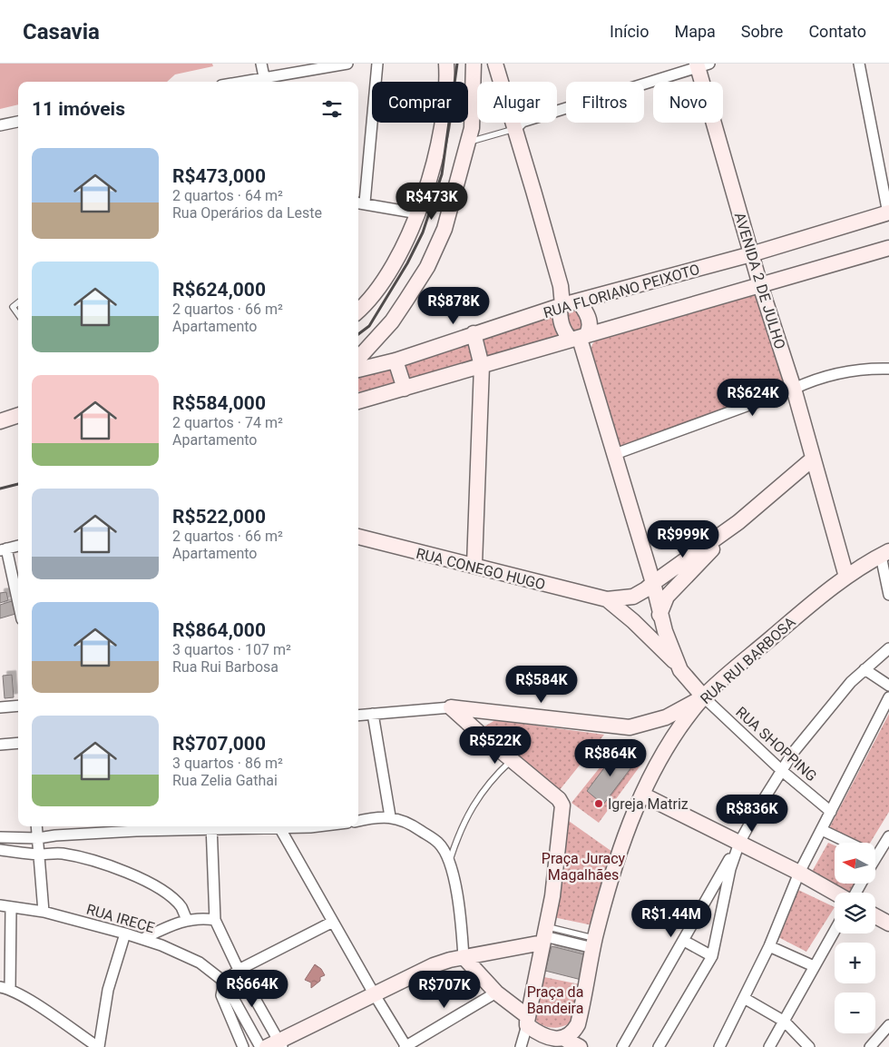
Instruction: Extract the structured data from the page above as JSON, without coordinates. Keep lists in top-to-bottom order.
{
  "streets": {
    "street": [
      "AVENIDA 2 DE JULHO",
      "RUA FLORIANO PEIXOTO",
      "RUA CONEGO HUGO",
      "RUA RUI BARBOSA",
      "RUA SHOPPING",
      "RUA IRECE"
    ]
  },
  "crossings": [
    ["AVENIDA 2 DE JULHO", "RUA FLORIANO PEIXOTO"],
    ["AVENIDA 2 DE JULHO", "RUA RUI BARBOSA"],
    ["RUA RUI BARBOSA", "RUA SHOPPING"]
  ],
  "parks": ["Praça Juracy Magalhães", "Praça da Bandeira"],
  "places": ["Igreja Matriz"],
  "north": "left",
  "page": {
    "header": "Casavia",
    "nav": [
      "Início",
      "Mapa",
      "Sobre",
      "Contato"
    ],
    "chip": [
      "Comprar",
      "Alugar",
      "Filtros",
      "Novo"
    ],
    "heading": "11 imóveis",
    "list": [
      {
        "name": "R$473,000",
        "note": "2 quartos · 64 m² · Rua Operários da Leste"
      },
      {
        "name": "R$624,000",
        "note": "2 quartos · 66 m² · Apartamento"
      },
      {
        "name": "R$584,000",
        "note": "2 quartos · 74 m² · Apartamento"
      },
      {
        "name": "R$522,000",
        "note": "2 quartos · 66 m² · Apartamento"
      },
      {
        "name": "R$864,000",
        "note": "3 quartos · 107 m² · Rua Rui Barbosa"
      },
      {
        "name": "R$707,000",
        "note": "3 quartos · 86 m² · Rua Zelia Gathai"
      }
    ],
    "price": [
      "R$473K",
      "R$878K",
      "R$624K",
      "R$999K",
      "R$584K",
      "R$522K",
      "R$864K",
      "R$836K",
      "R$1.44M",
      "R$664K",
      "R$707K"
    ],
    "map_buttons": ["+", "−"]
  }
}
